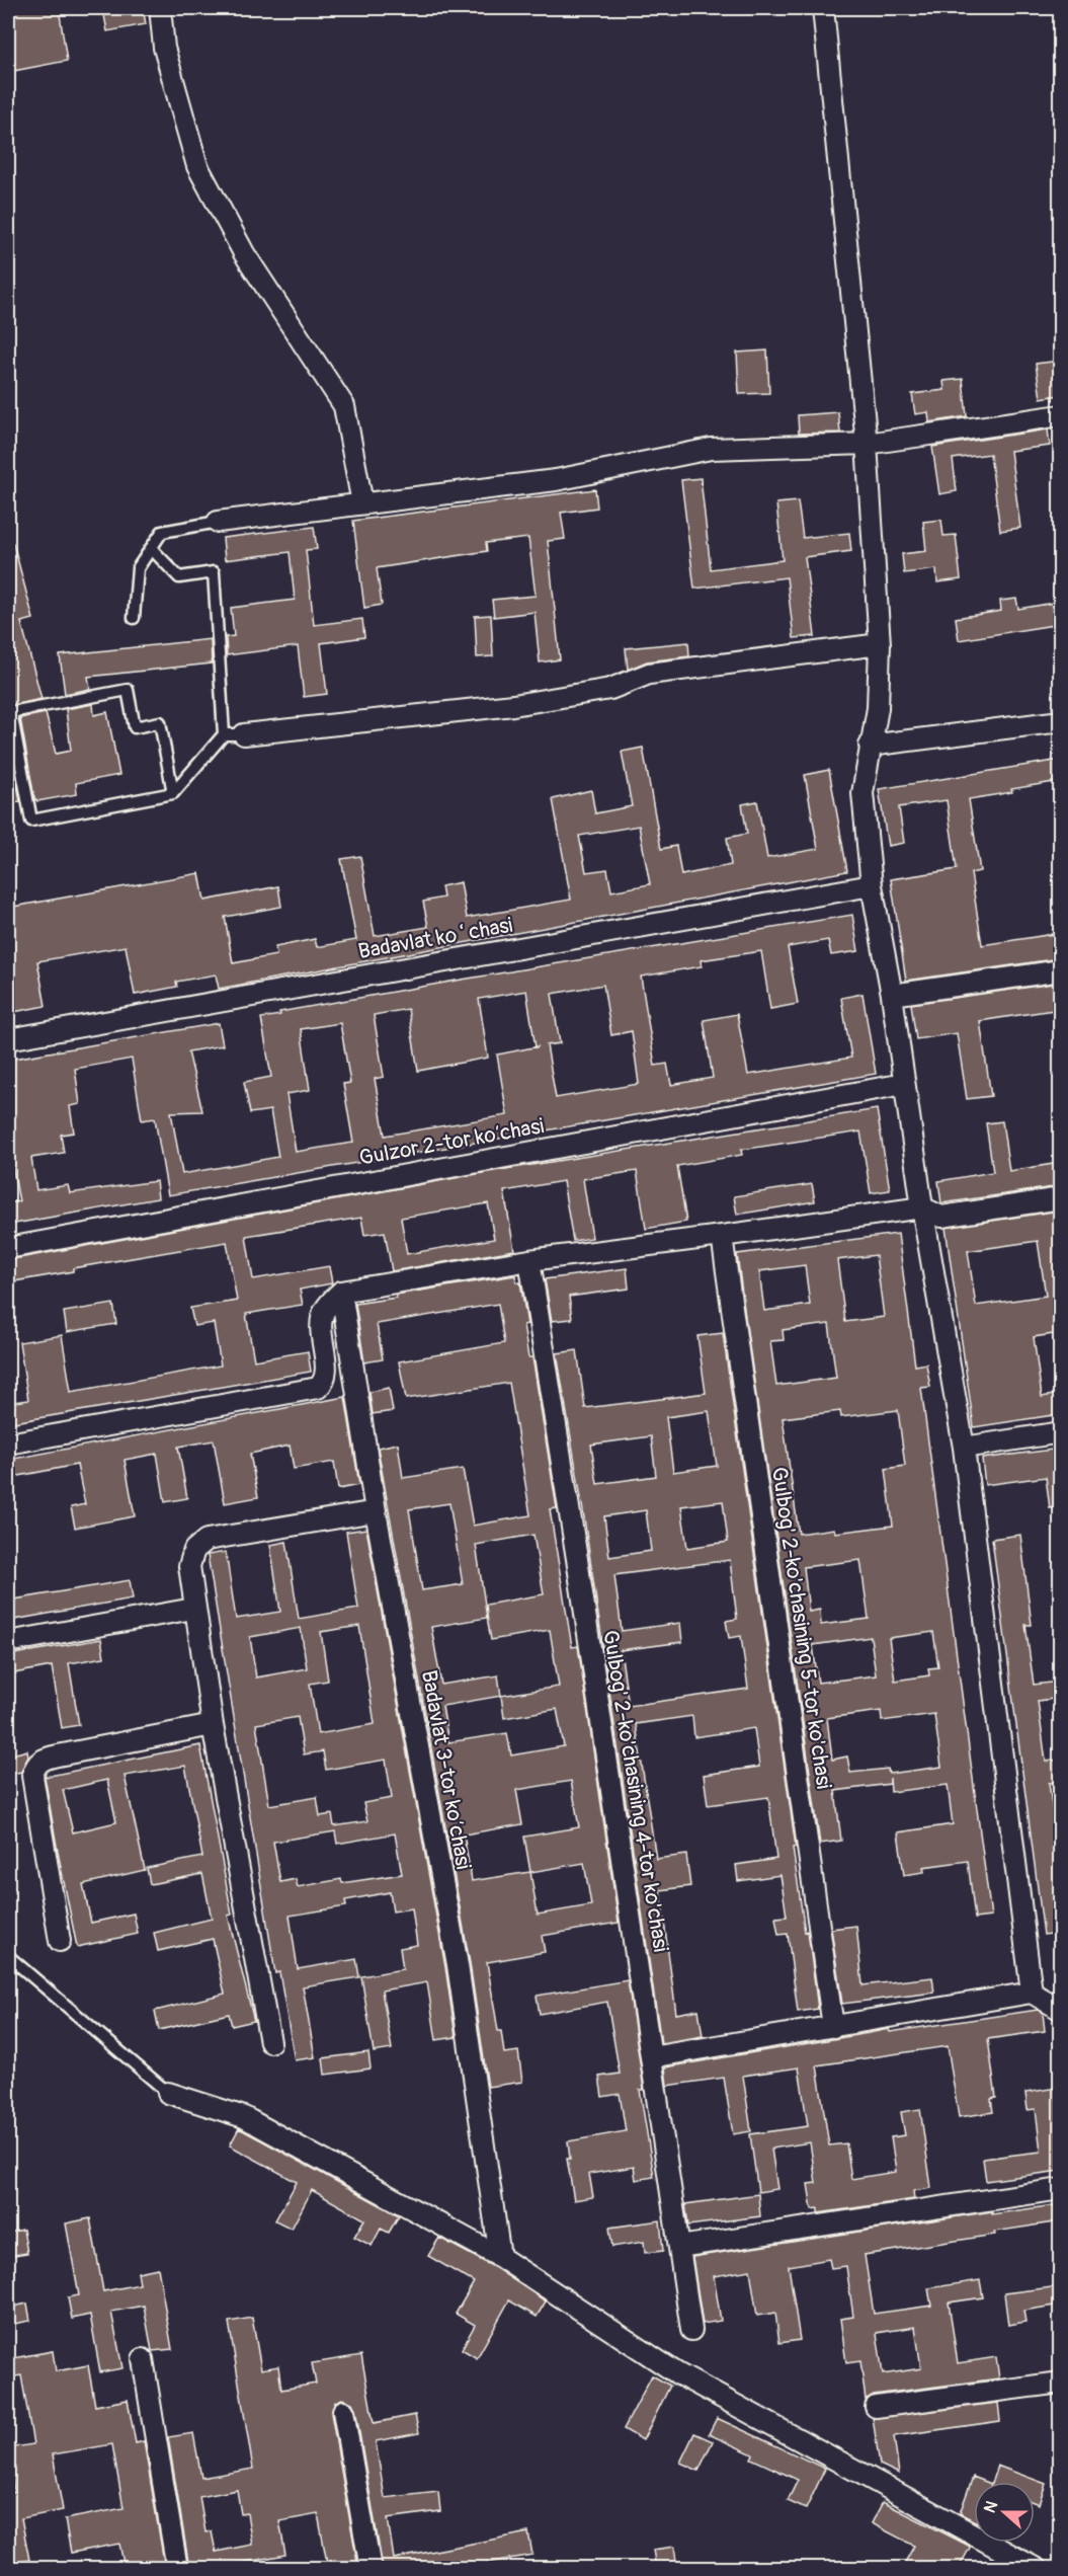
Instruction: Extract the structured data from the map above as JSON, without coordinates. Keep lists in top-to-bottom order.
{
  "streets": {
    "street": [
      "Badavlat koʻchasi",
      "Gulzor 2-tor koʼchasi",
      "Gulbog' 2-ko'chasining 5-tor ko'chasi",
      "Badavlat 3-tor koʼchasi",
      "Gulbog' 2-ko'chasining 4-tor ko'chasi"
    ]
  },
  "north": "left"
}
